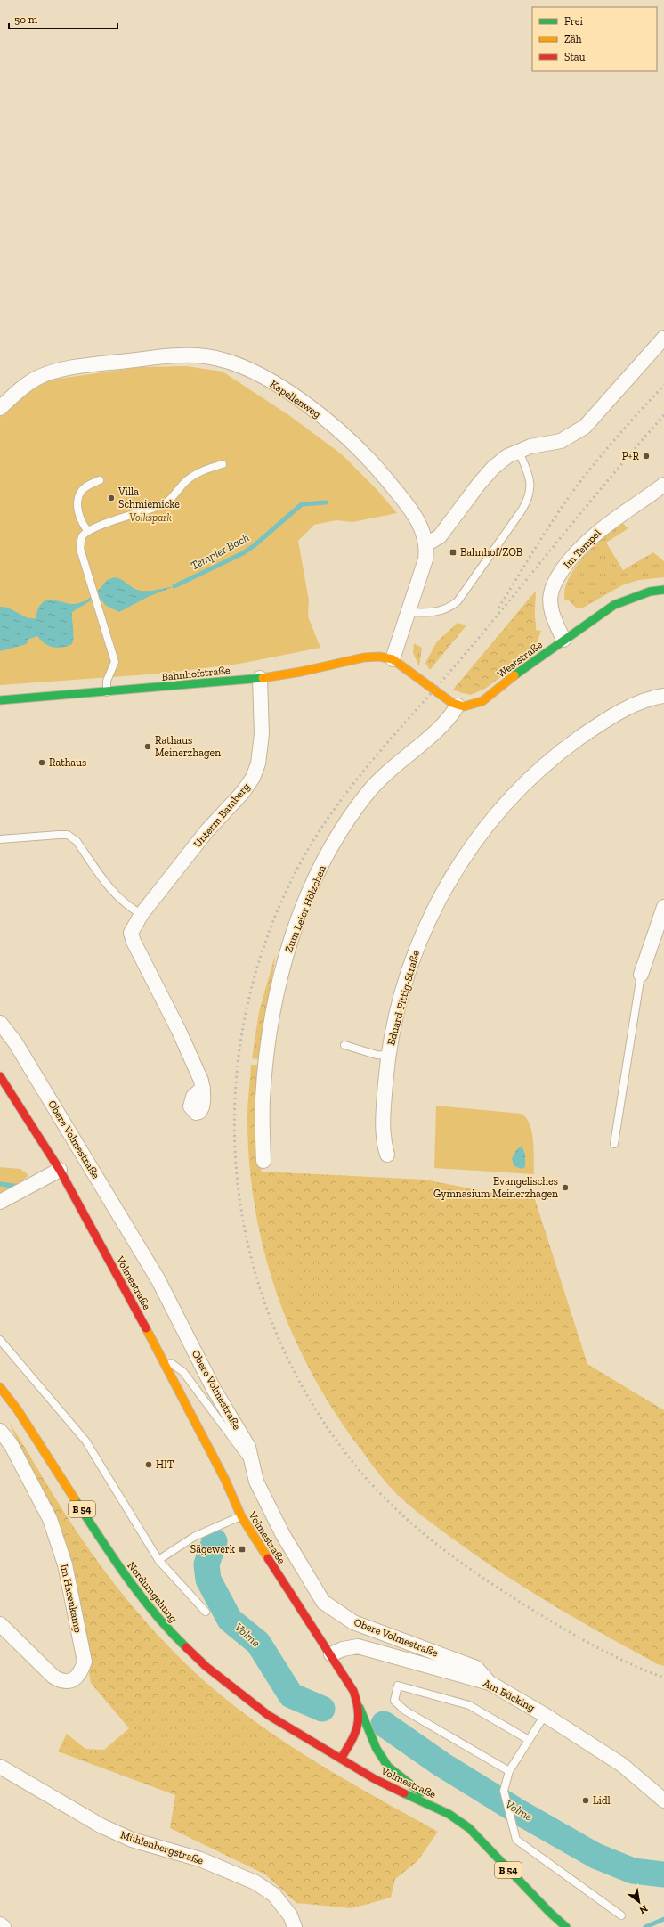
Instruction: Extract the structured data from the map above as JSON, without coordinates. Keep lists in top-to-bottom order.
{
  "streets": {
    "main road": [
      "Weststraße",
      "Bahnhofstraße",
      "Volmestraße",
      "B 54",
      "Nordumgehung"
    ],
    "street": [
      "Kapellenweg",
      "Im Tempel",
      "Unterm Bamberg",
      "Zum Leier Hölzchen",
      "Eduard-Fittig-Straße",
      "Obere Volmestraße",
      "Im Hasenkamp",
      "Am Bücking",
      "Mühlenbergstraße"
    ]
  },
  "crossings": [
    ["Kapellenweg", "Bahnhofstraße"],
    ["Im Tempel", "Weststraße"],
    ["Weststraße", "Zum Leier Hölzchen"],
    ["Bahnhofstraße", "Unterm Bamberg"],
    ["Obere Volmestraße", "Am Bücking"],
    ["Volmestraße", "Nordumgehung"],
    ["Volmestraße", "Am Bücking"]
  ],
  "water": ["Templer Bach", "Volme"],
  "parks": ["Volkspark"],
  "places": {
    "other": [
      "P+R",
      "Villa Schmiemicke",
      "Rathaus Meinerzhagen",
      "Rathaus",
      "Evangelisches Gymnasium Meinerzhagen",
      "HIT",
      "Lidl"
    ],
    "transit": ["Bahnhof/ZOB", "Sägewerk"]
  },
  "legend": ["Frei", "Zäh", "Stau"],
  "scale_bar": "50 m",
  "north": "bottom right"
}
